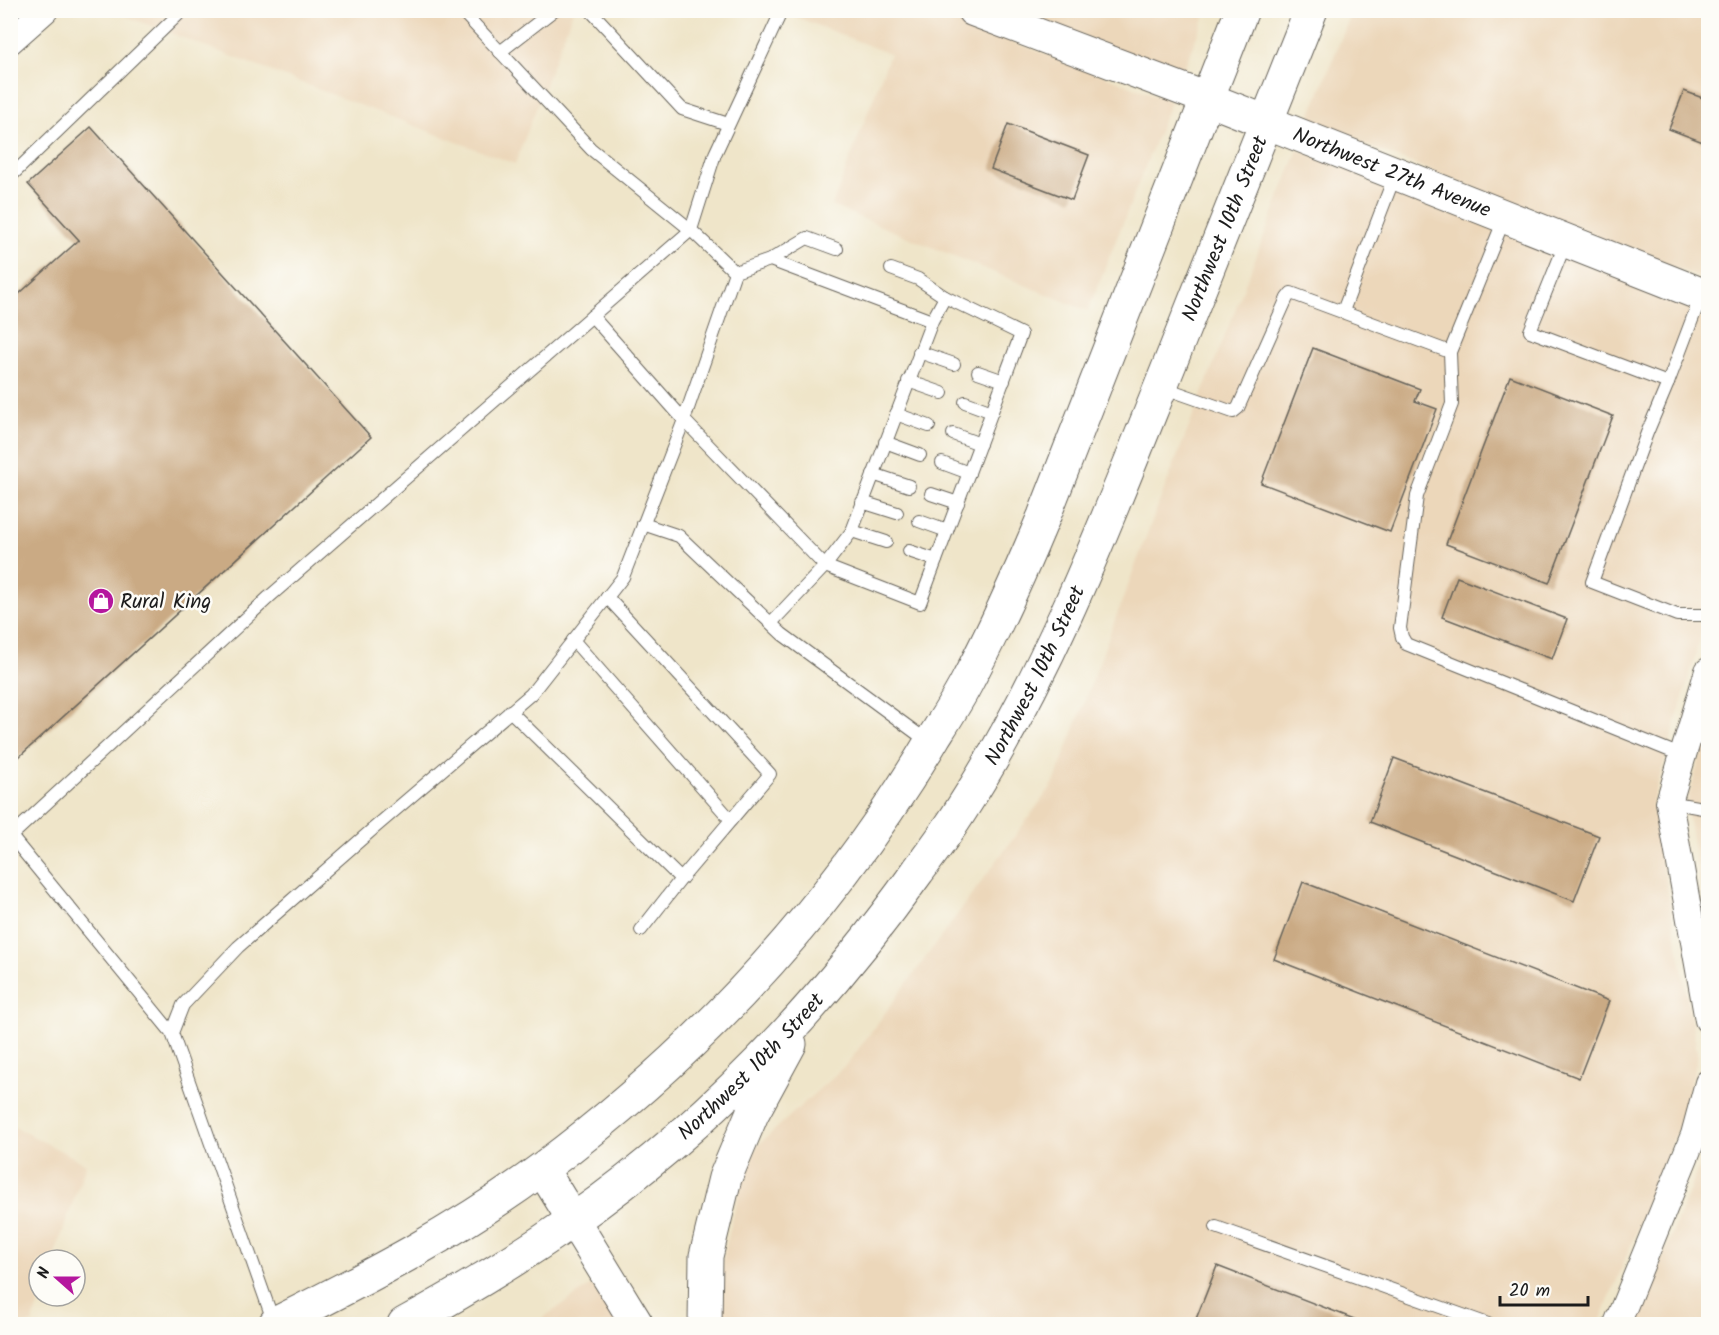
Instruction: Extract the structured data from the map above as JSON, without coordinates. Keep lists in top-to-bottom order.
{
  "streets": {
    "main road": ["Northwest 27th Avenue", "Northwest 10th Street"]
  },
  "crossings": [
    ["Northwest 27th Avenue", "Northwest 10th Street"]
  ],
  "places": {
    "shop": ["Rural King"]
  },
  "scale_bar": "20 m",
  "north": "left"
}
